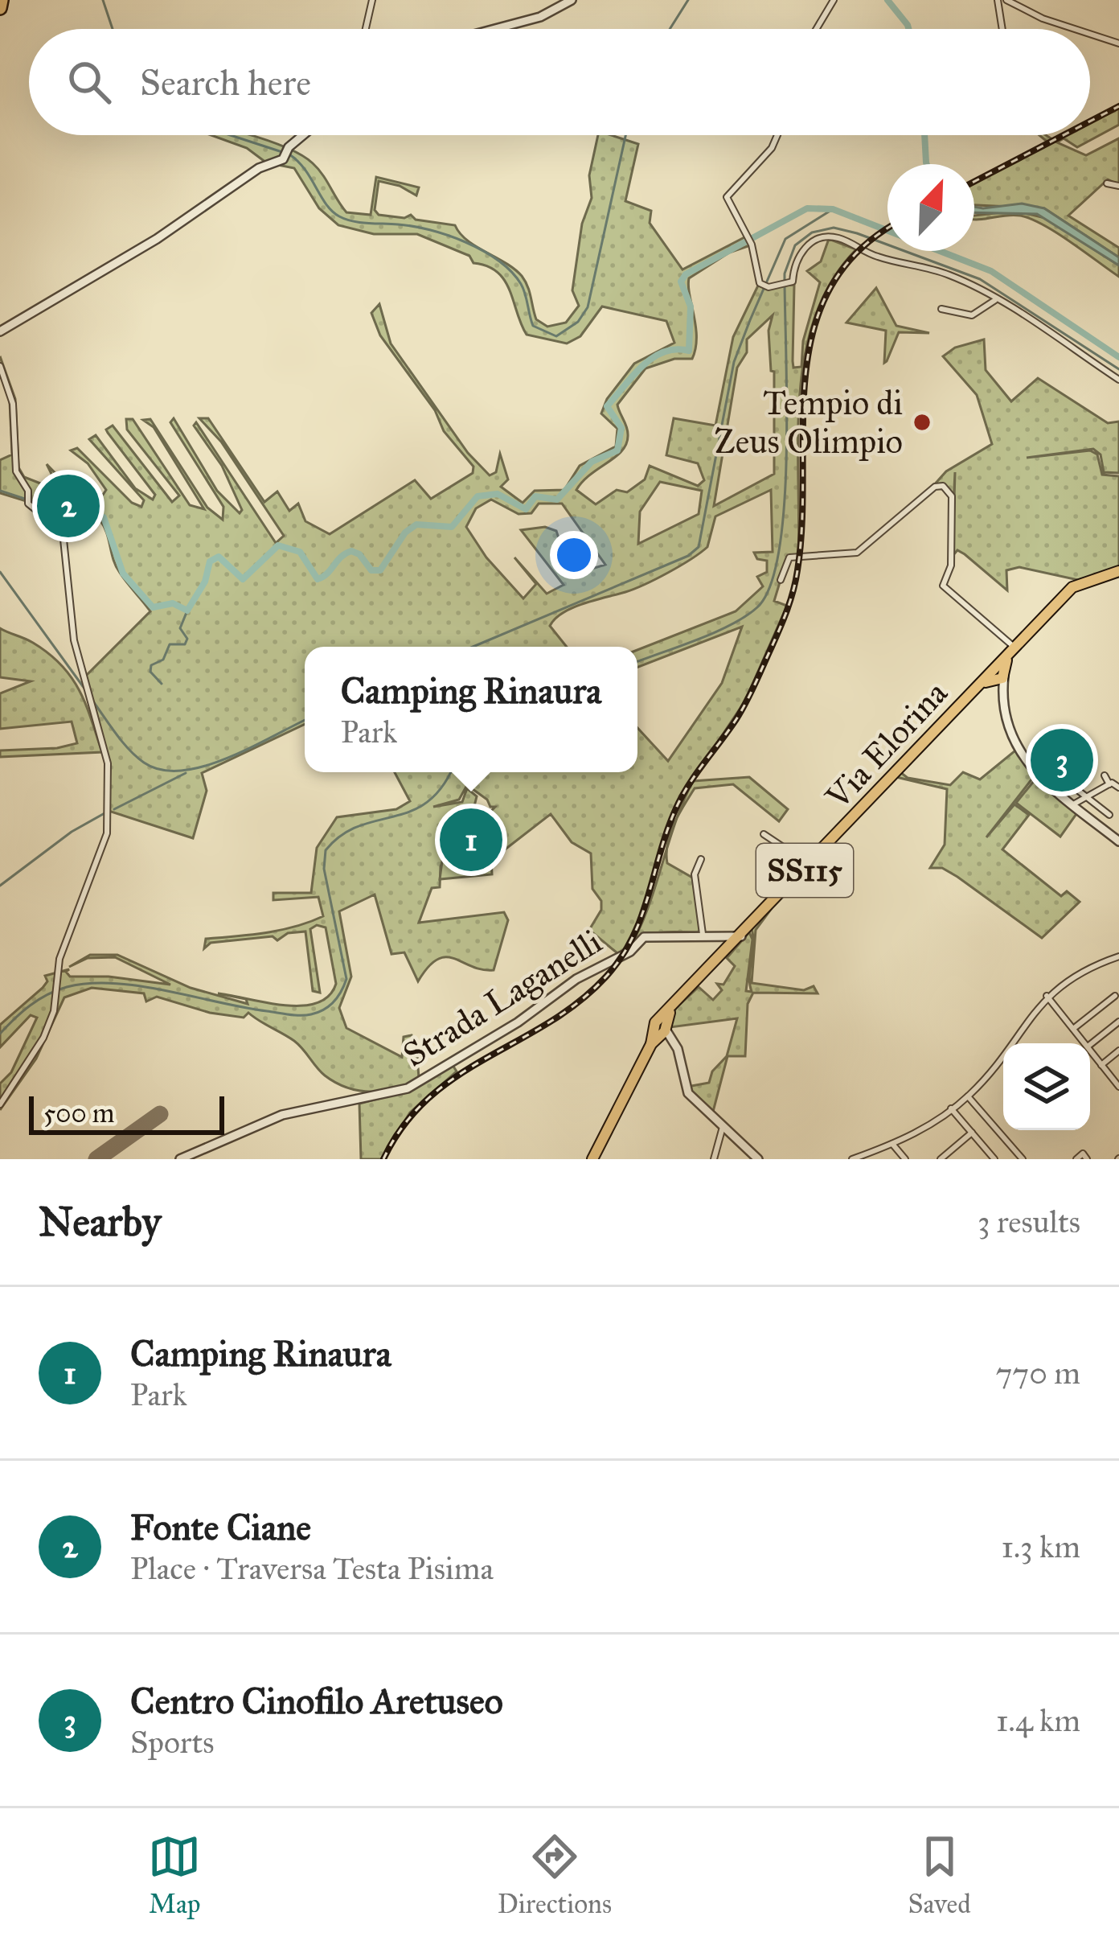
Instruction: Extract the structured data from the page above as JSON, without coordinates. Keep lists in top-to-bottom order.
{
  "streets": {
    "main road": ["Via Elorina", "SS115"],
    "street": ["Strada Laganelli"]
  },
  "crossings": [
    ["Via Elorina", "Strada Laganelli"]
  ],
  "places": ["Tempio di Zeus Olimpio"],
  "scale_bar": "500 m",
  "north": "top right",
  "page": {
    "search": "Search here",
    "pins": ["2", "3", "1"],
    "popup": ["Camping Rinaura", "Park"],
    "scale": "500 m",
    "heading": ["Nearby", "3 results"],
    "list": [
      {
        "mark": "1",
        "name": "Camping Rinaura",
        "note": "Park",
        "value": "770 m"
      },
      {
        "mark": "2",
        "name": "Fonte Ciane",
        "note": "Place · Traversa Testa Pisima",
        "value": "1.3 km"
      },
      {
        "mark": "3",
        "name": "Centro Cinofilo Aretuseo",
        "note": "Sports",
        "value": "1.4 km"
      }
    ],
    "nav": ["Map", "Directions", "Saved"]
  }
}
